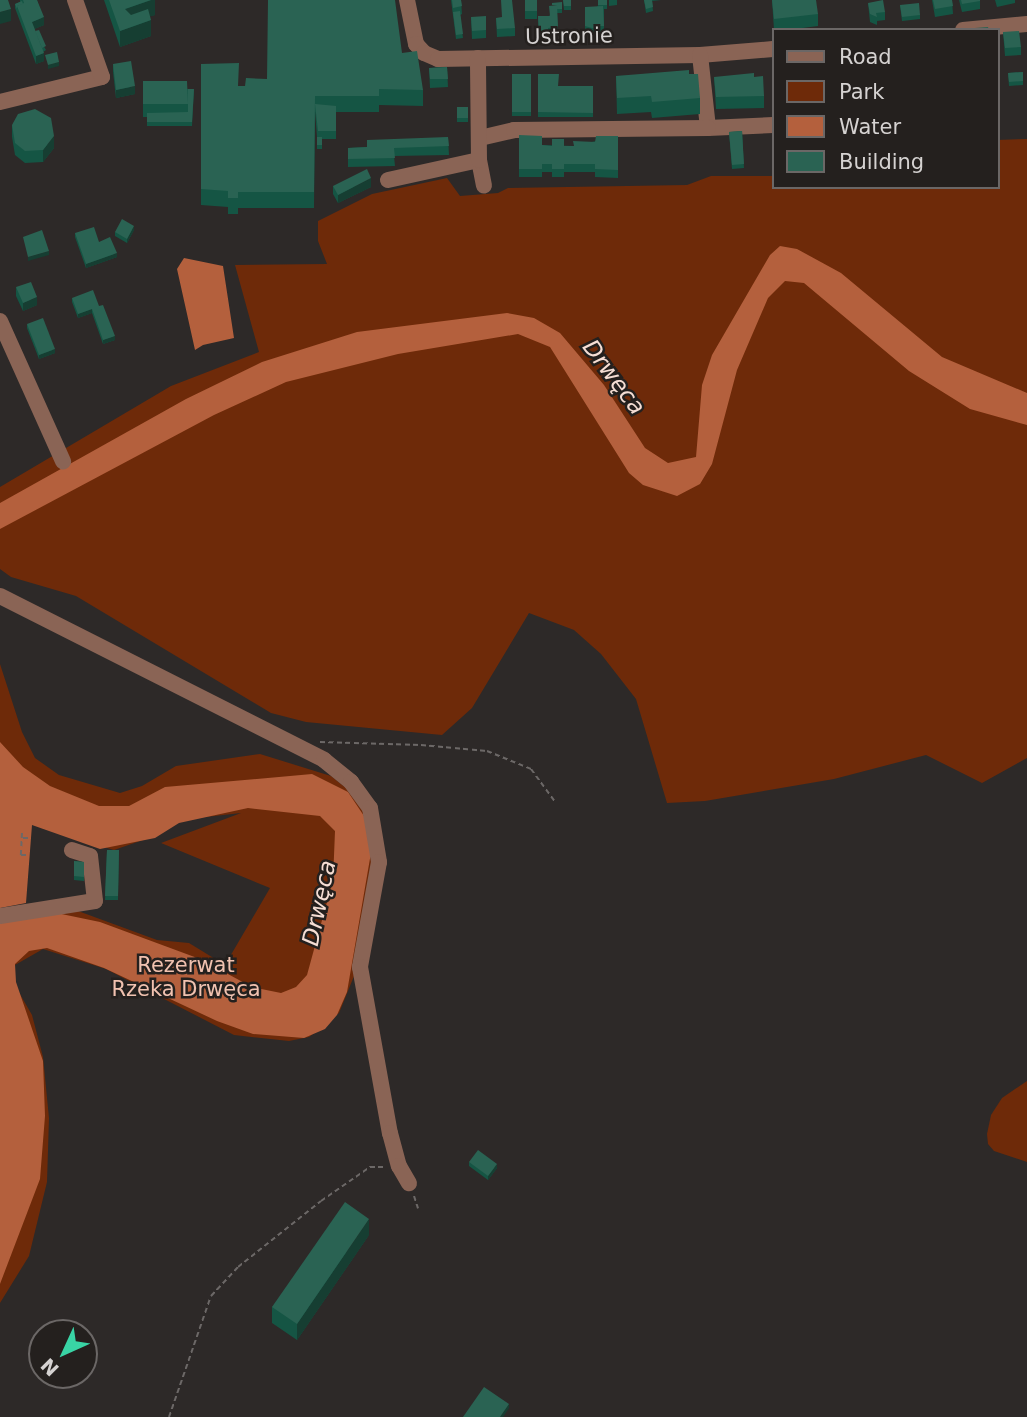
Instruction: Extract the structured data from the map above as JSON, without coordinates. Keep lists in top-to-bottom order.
{
  "streets": {
    "street": ["Ustronie"]
  },
  "water": ["Drwęca"],
  "parks": ["Rezerwat Rzeka Drwęca"],
  "legend": [
    "Road",
    "Park",
    "Water",
    "Building"
  ],
  "north": "bottom left"
}
